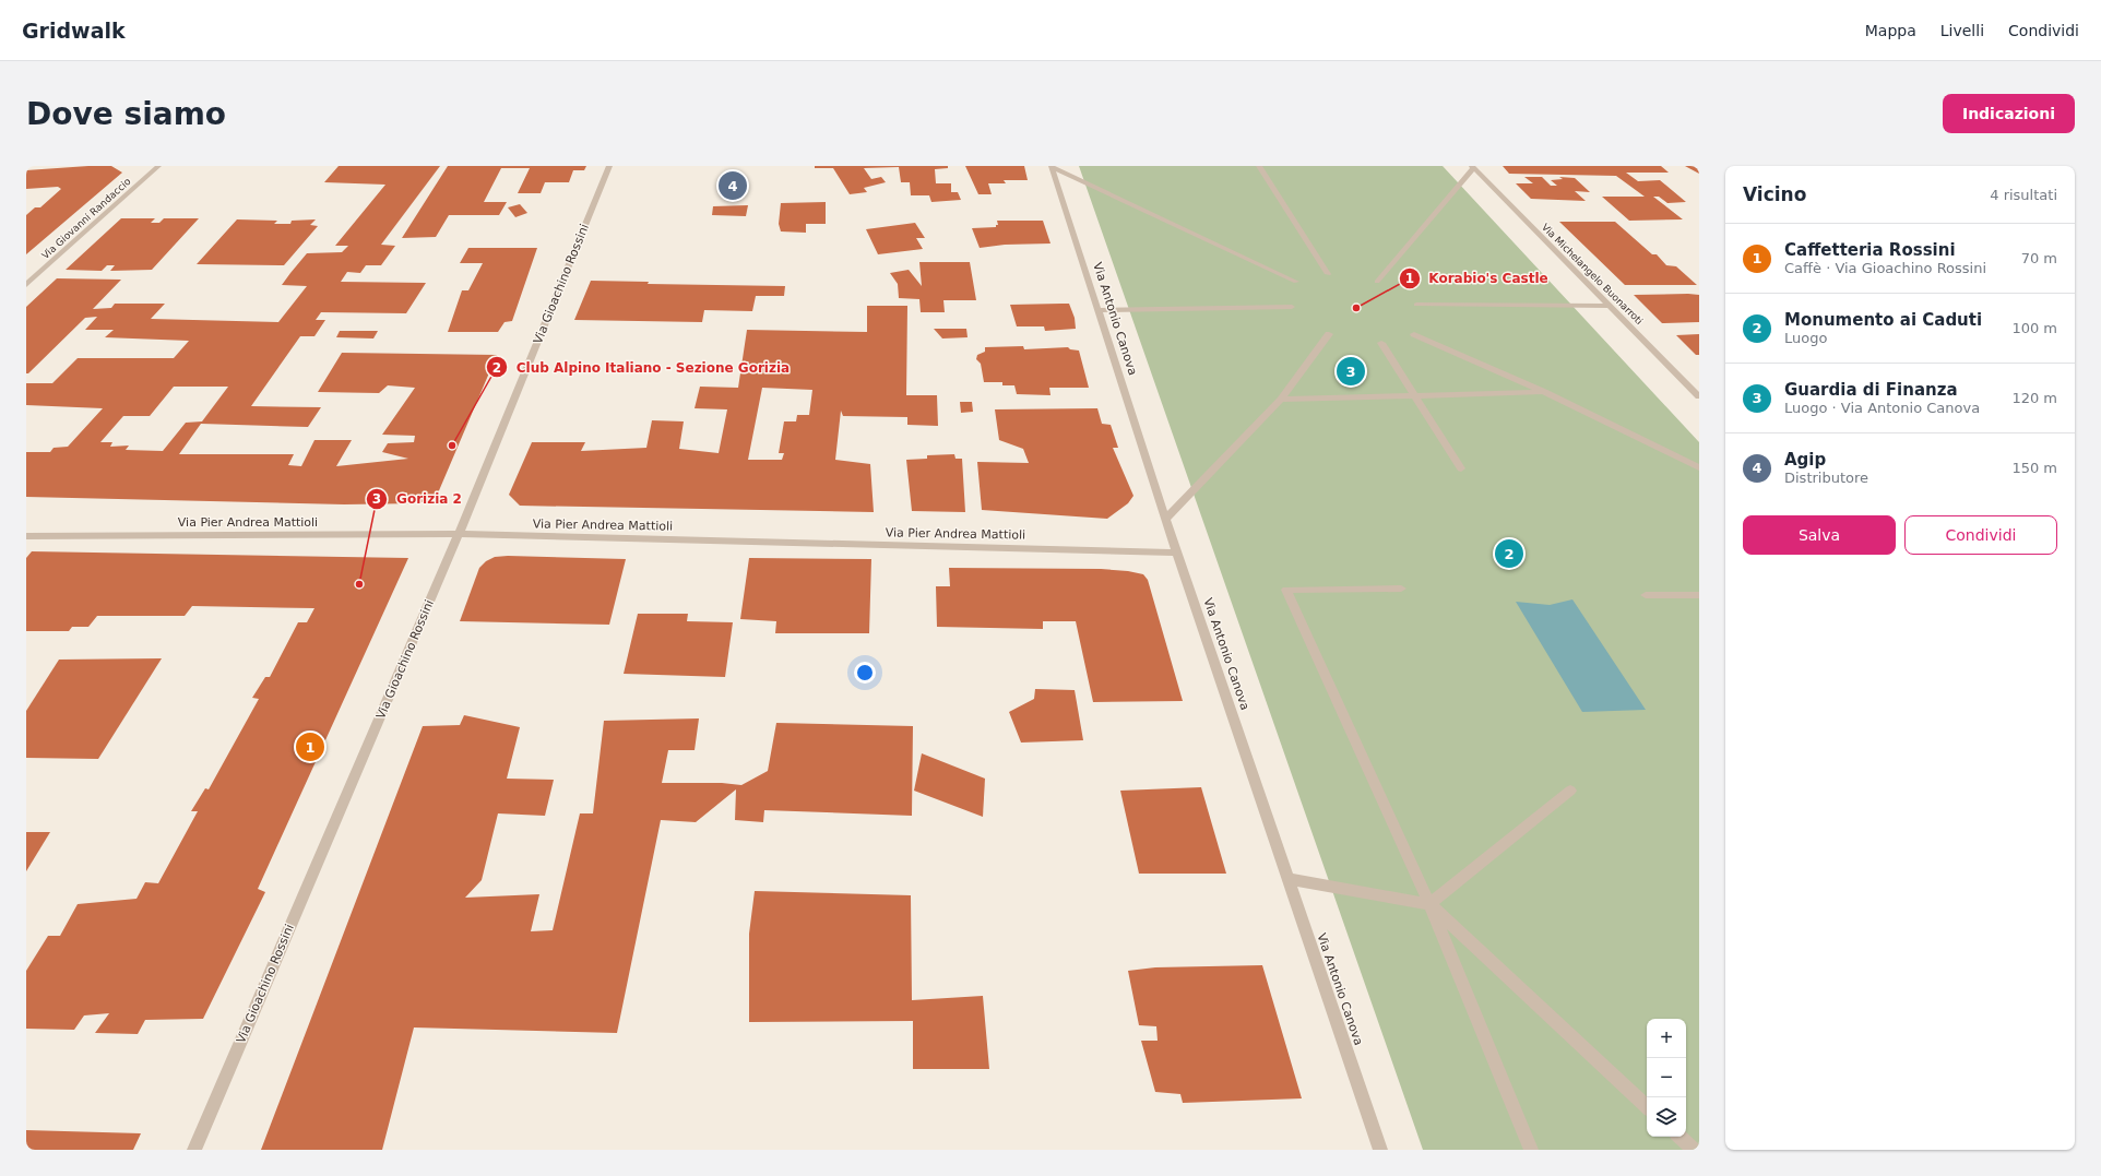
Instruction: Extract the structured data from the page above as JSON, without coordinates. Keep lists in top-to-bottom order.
{
  "streets": {
    "street": [
      "Via Giovanni Randaccio",
      "Via Michelangelo Buonarroti",
      "Via Gioachino Rossini",
      "Via Antonio Canova",
      "Via Pier Andrea Mattioli"
    ]
  },
  "crossings": [
    ["Via Gioachino Rossini", "Via Pier Andrea Mattioli"],
    ["Via Antonio Canova", "Via Pier Andrea Mattioli"]
  ],
  "places": ["Korabio's Castle", "Club Alpino Italiano - Sezione Gorizia", "Gorizia 2"],
  "page": {
    "header": "Gridwalk",
    "nav": ["Mappa", "Livelli", "Condividi"],
    "buttons": [
      "Indicazioni",
      ["Salva", "Condividi"]
    ],
    "title": "Dove siamo",
    "heading": ["Vicino", "4 risultati"],
    "pins": [
      "4",
      "3",
      "2",
      "1"
    ],
    "list": [
      {
        "mark": "1",
        "name": "Caffetteria Rossini",
        "note": "Caffè · Via Gioachino Rossini",
        "value": "70 m"
      },
      {
        "mark": "2",
        "name": "Monumento ai Caduti",
        "note": "Luogo",
        "value": "100 m"
      },
      {
        "mark": "3",
        "name": "Guardia di Finanza",
        "note": "Luogo · Via Antonio Canova",
        "value": "120 m"
      },
      {
        "mark": "4",
        "name": "Agip",
        "note": "Distributore",
        "value": "150 m"
      }
    ],
    "map_buttons": ["+", "−"]
  }
}
